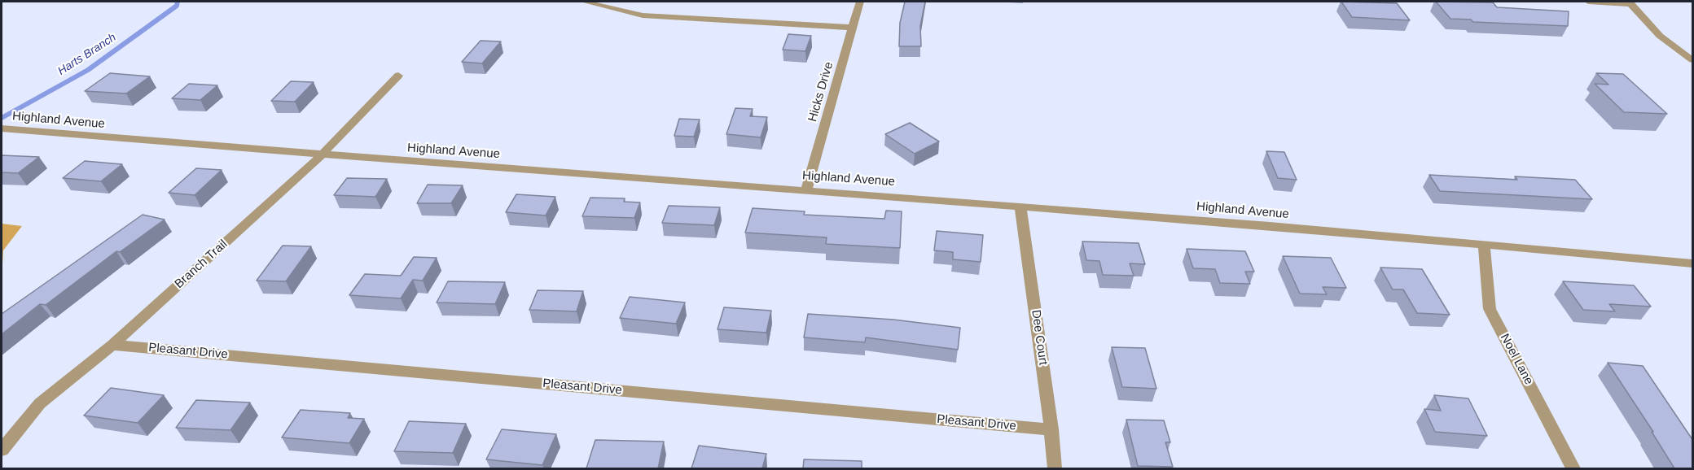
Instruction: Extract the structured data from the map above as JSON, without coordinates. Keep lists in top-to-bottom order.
{
  "streets": {
    "street": [
      "Hicks Drive",
      "Highland Avenue",
      "Branch Trail",
      "Dee Court",
      "Pleasant Drive",
      "Noel Lane"
    ]
  },
  "crossings": [
    ["Hicks Drive", "Highland Avenue"],
    ["Highland Avenue", "Branch Trail"],
    ["Highland Avenue", "Dee Court"],
    ["Highland Avenue", "Noel Lane"],
    ["Branch Trail", "Pleasant Drive"],
    ["Dee Court", "Pleasant Drive"]
  ],
  "water": ["Harts Branch"]
}
